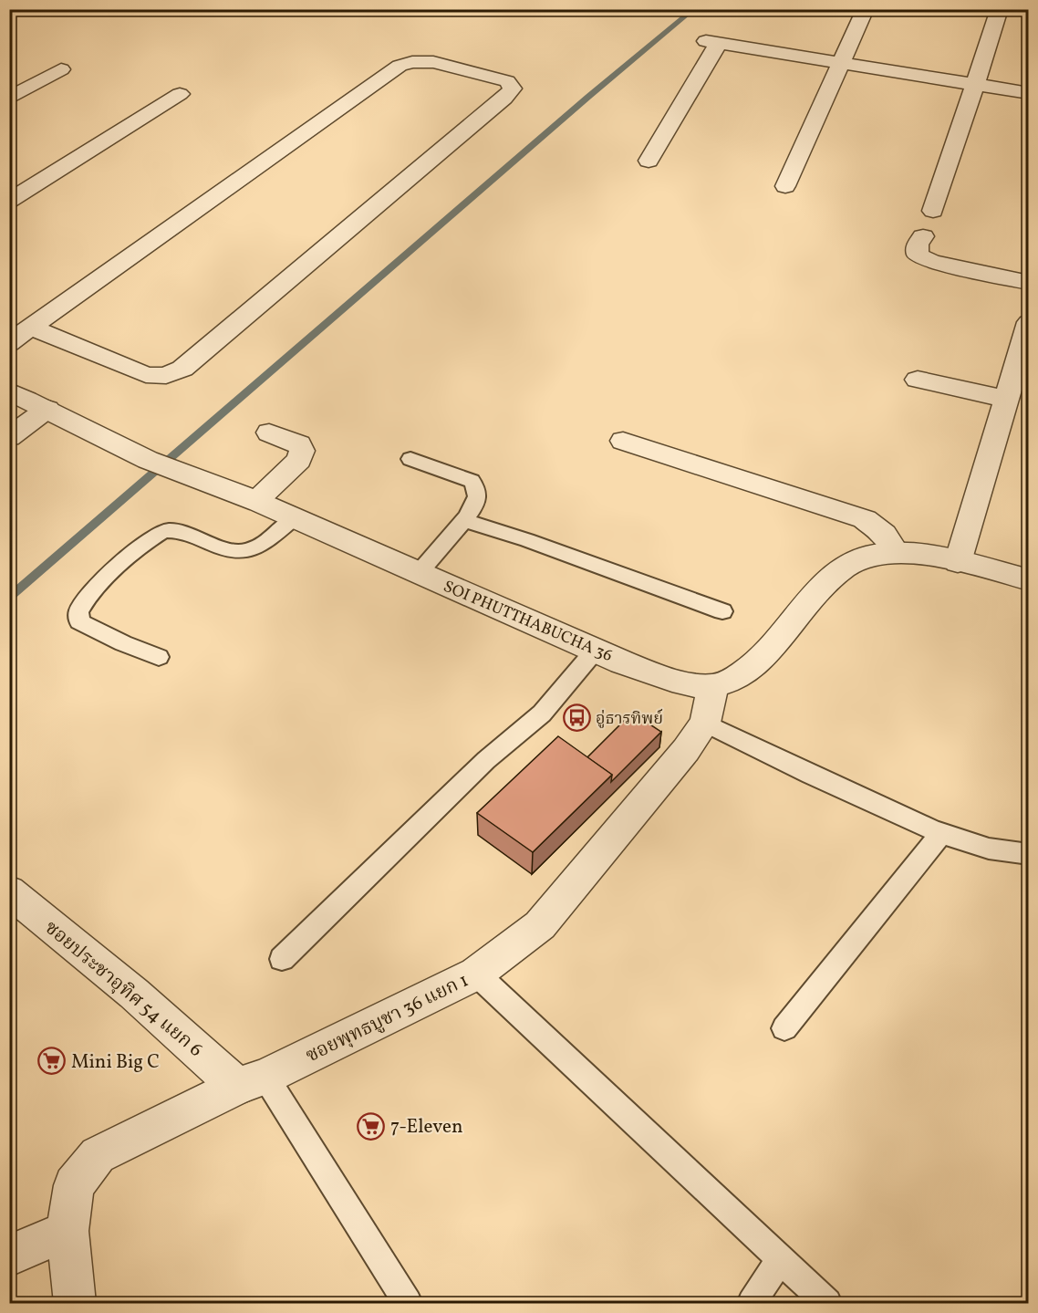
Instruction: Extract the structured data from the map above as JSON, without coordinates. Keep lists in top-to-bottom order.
{
  "streets": {
    "street": ["SOI PHUTTHABUCHA 36", "ซอยประชาอุทิศ 54 แยก 6", "ซอยพุทธบูชา 36 แยก 1"]
  },
  "crossings": [
    ["SOI PHUTTHABUCHA 36", "ซอยพุทธบูชา 36 แยก 1"],
    ["ซอยประชาอุทิศ 54 แยก 6", "ซอยพุทธบูชา 36 แยก 1"]
  ],
  "places": {
    "bus stop": ["อู่ธารทิพย์"],
    "supermarket": ["Mini Big C", "7-Eleven"]
  }
}
